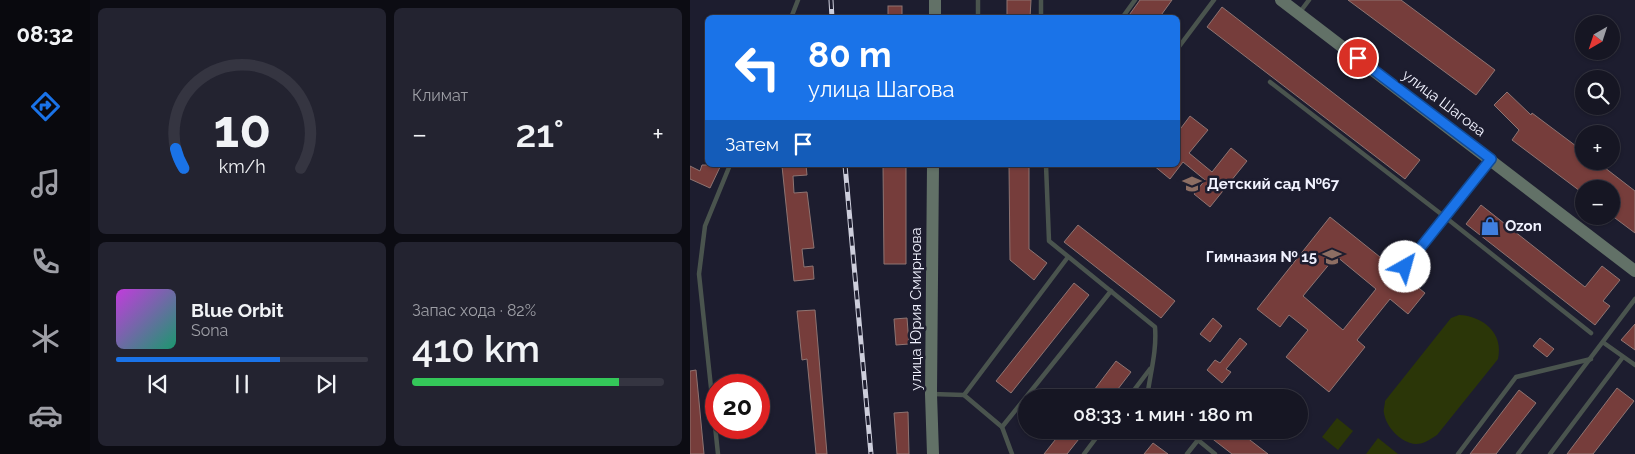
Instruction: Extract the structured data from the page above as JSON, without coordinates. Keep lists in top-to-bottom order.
{
  "streets": {
    "main road": ["улица Шагова", "улица Юрия Смирнова"]
  },
  "places": {
    "school or university": ["Детский сад №67", "Гимназия № 15"],
    "shop": ["Ozon"]
  },
  "north": "bottom left",
  "page": {
    "tabs": "08:32",
    "tile": [
      "Климат",
      ["Запас хода · 82%", "410 km"]
    ],
    "map_buttons": ["+", "−"],
    "turn": ["80 m", "улица Шагова"],
    "heat": ["−", "21°", "+"],
    "then": "Затем",
    "song": ["Blue Orbit", "Sona"],
    "limit": "20",
    "trip": "08:33 · 1 мин · 180 m",
    "gauge": ["10", "km/h"]
  }
}
